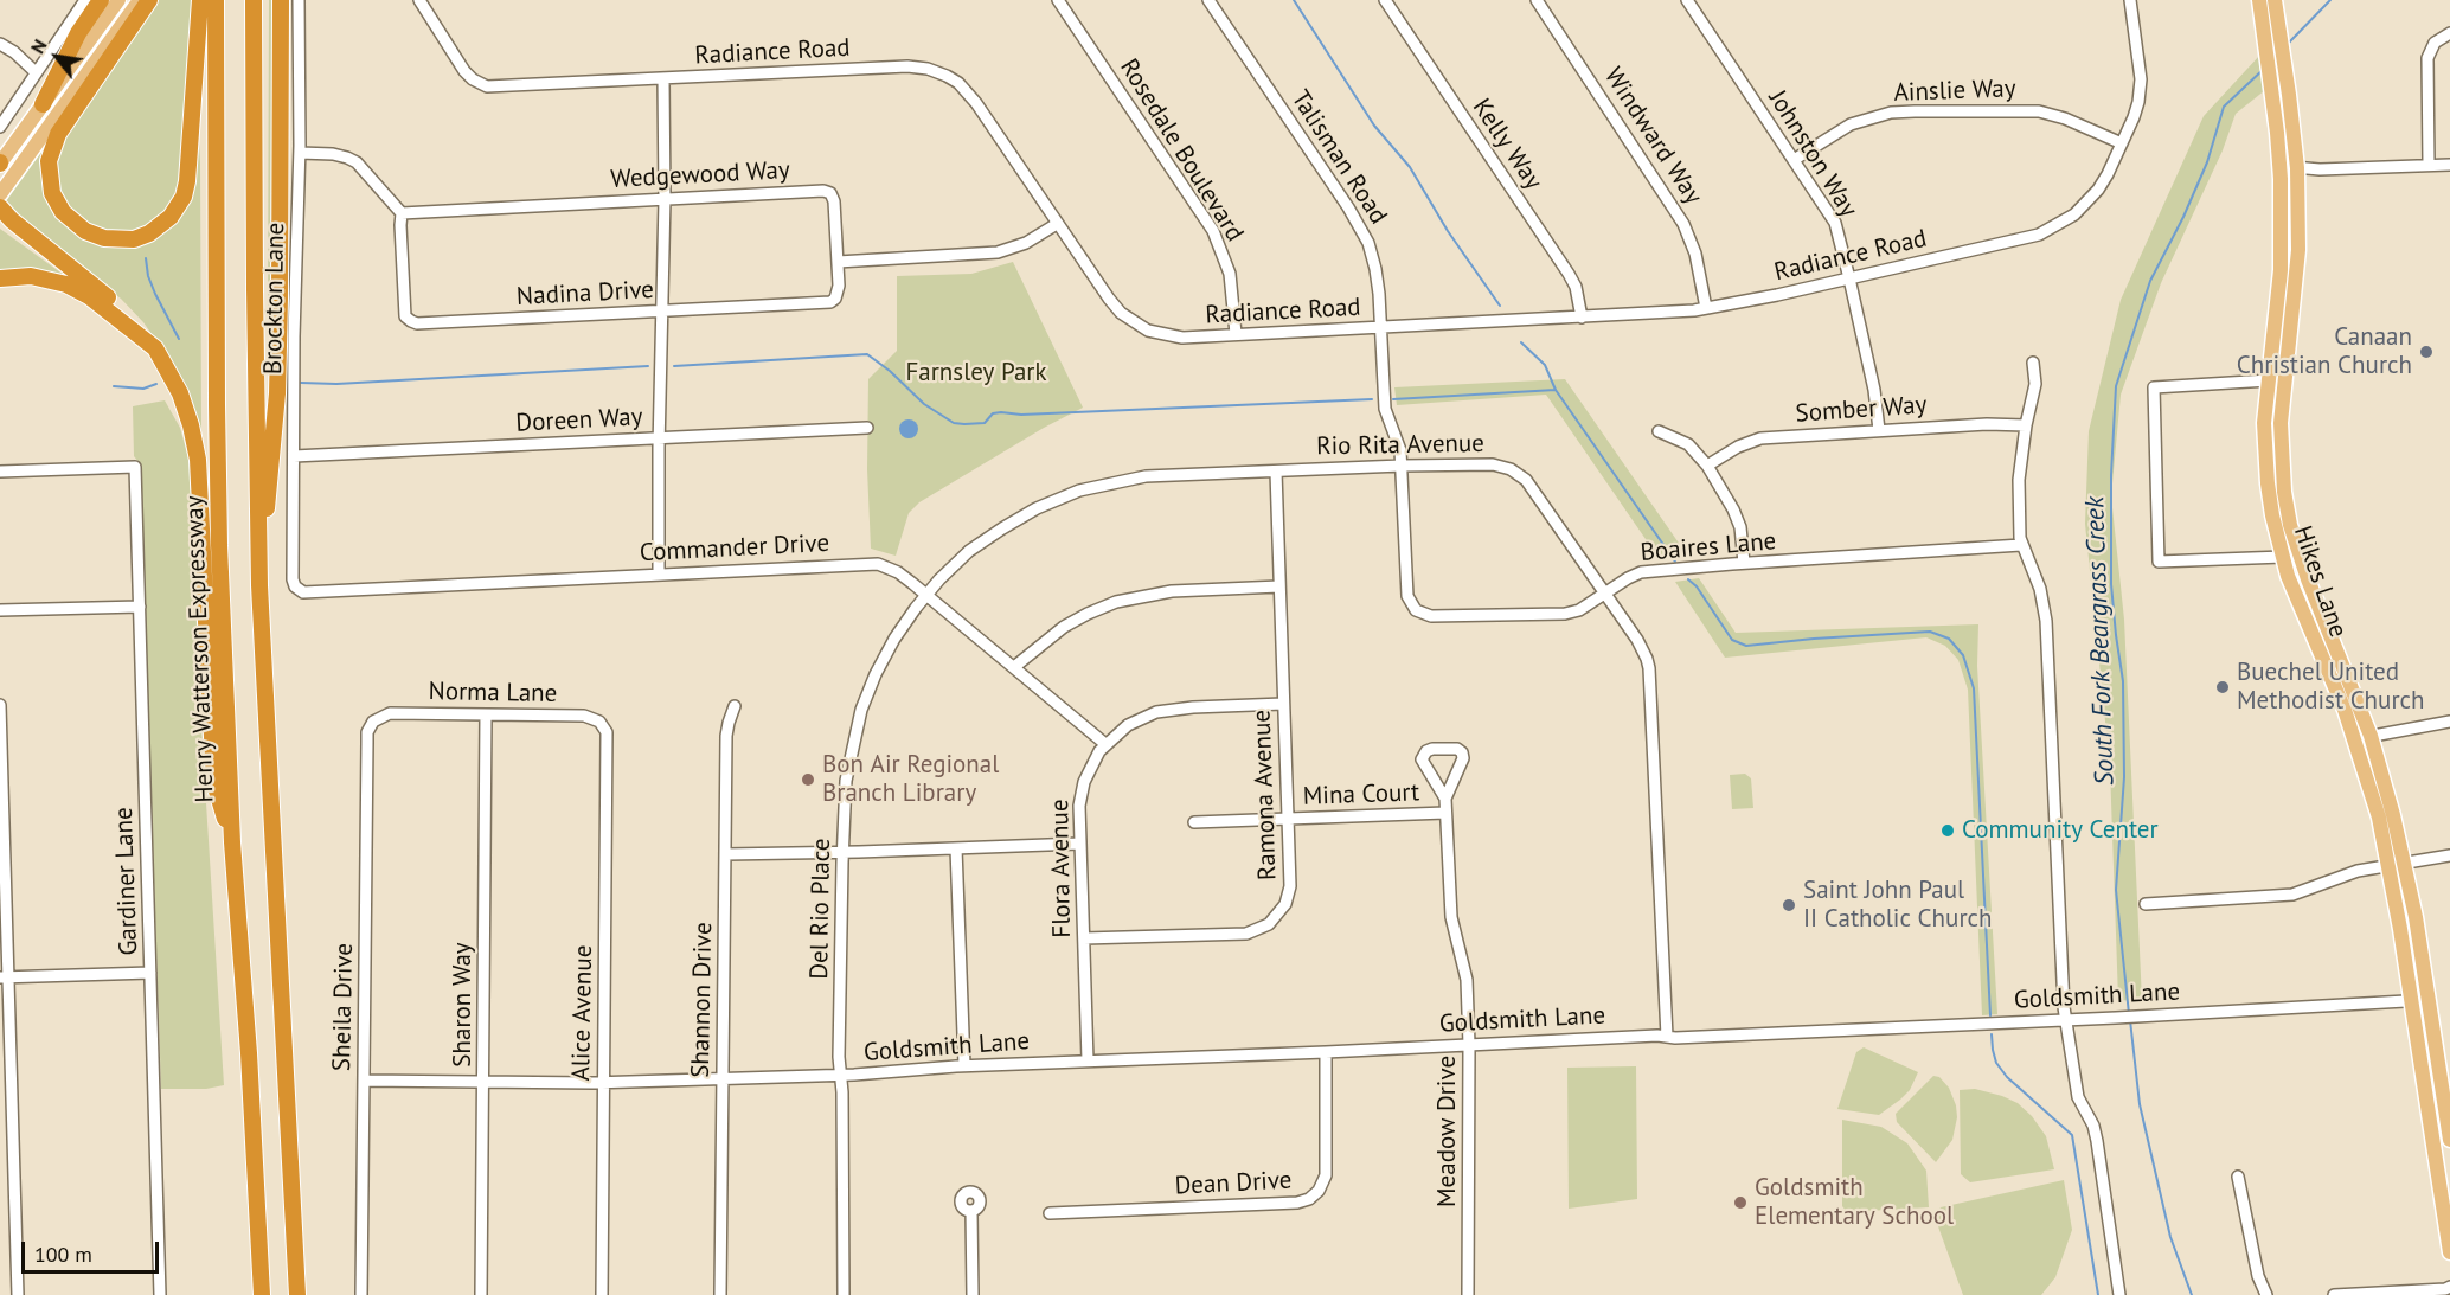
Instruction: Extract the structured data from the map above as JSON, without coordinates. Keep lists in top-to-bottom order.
{
  "streets": {
    "highway": ["Henry Watterson Expressway"],
    "main road": ["Hikes Lane"],
    "street": [
      "Radiance Road",
      "Ainslie Way",
      "Windward Way",
      "Kelly Way",
      "Rosedale Boulevard",
      "Johnston Way",
      "Talisman Road",
      "Wedgewood Way",
      "Nadina Drive",
      "Brockton Lane",
      "Somber Way",
      "Doreen Way",
      "Rio Rita Avenue",
      "Boaires Lane",
      "Commander Drive",
      "Norma Lane",
      "Ramona Avenue",
      "Mina Court",
      "Flora Avenue",
      "Gardiner Lane",
      "Del Rio Place",
      "Goldsmith Lane",
      "Shannon Drive",
      "Sharon Way",
      "Sheila Drive",
      "Alice Avenue",
      "Meadow Drive",
      "Dean Drive"
    ]
  },
  "crossings": [
    ["Radiance Road", "Ainslie Way"],
    ["Radiance Road", "Windward Way"],
    ["Radiance Road", "Kelly Way"],
    ["Radiance Road", "Rosedale Boulevard"],
    ["Radiance Road", "Johnston Way"],
    ["Radiance Road", "Talisman Road"],
    ["Ainslie Way", "Johnston Way"],
    ["Johnston Way", "Somber Way"],
    ["Talisman Road", "Rio Rita Avenue"],
    ["Talisman Road", "Boaires Lane"],
    ["Wedgewood Way", "Nadina Drive"],
    ["Brockton Lane", "Doreen Way"],
    ["Brockton Lane", "Commander Drive"],
    ["Rio Rita Avenue", "Boaires Lane"],
    ["Rio Rita Avenue", "Commander Drive"],
    ["Rio Rita Avenue", "Ramona Avenue"],
    ["Rio Rita Avenue", "Del Rio Place"],
    ["Rio Rita Avenue", "Goldsmith Lane"],
    ["Commander Drive", "Flora Avenue"],
    ["Commander Drive", "Del Rio Place"],
    ["Hikes Lane", "Goldsmith Lane"],
    ["Norma Lane", "Sharon Way"],
    ["Norma Lane", "Sheila Drive"],
    ["Norma Lane", "Alice Avenue"],
    ["Ramona Avenue", "Mina Court"],
    ["Ramona Avenue", "Flora Avenue"],
    ["Mina Court", "Meadow Drive"],
    ["Flora Avenue", "Goldsmith Lane"],
    ["Del Rio Place", "Goldsmith Lane"],
    ["Goldsmith Lane", "Meadow Drive"],
    ["Goldsmith Lane", "Dean Drive"]
  ],
  "water": ["South Fork Beargrass Creek"],
  "parks": ["Farnsley Park"],
  "places": [
    "Canaan Christian Church",
    "Buechel United Methodist Church",
    "Bon Air Regional Branch Library",
    "Community Center",
    "Saint John Paul II Catholic Church",
    "Goldsmith Elementary School"
  ],
  "scale_bar": "100 m",
  "north": "top left"
}
